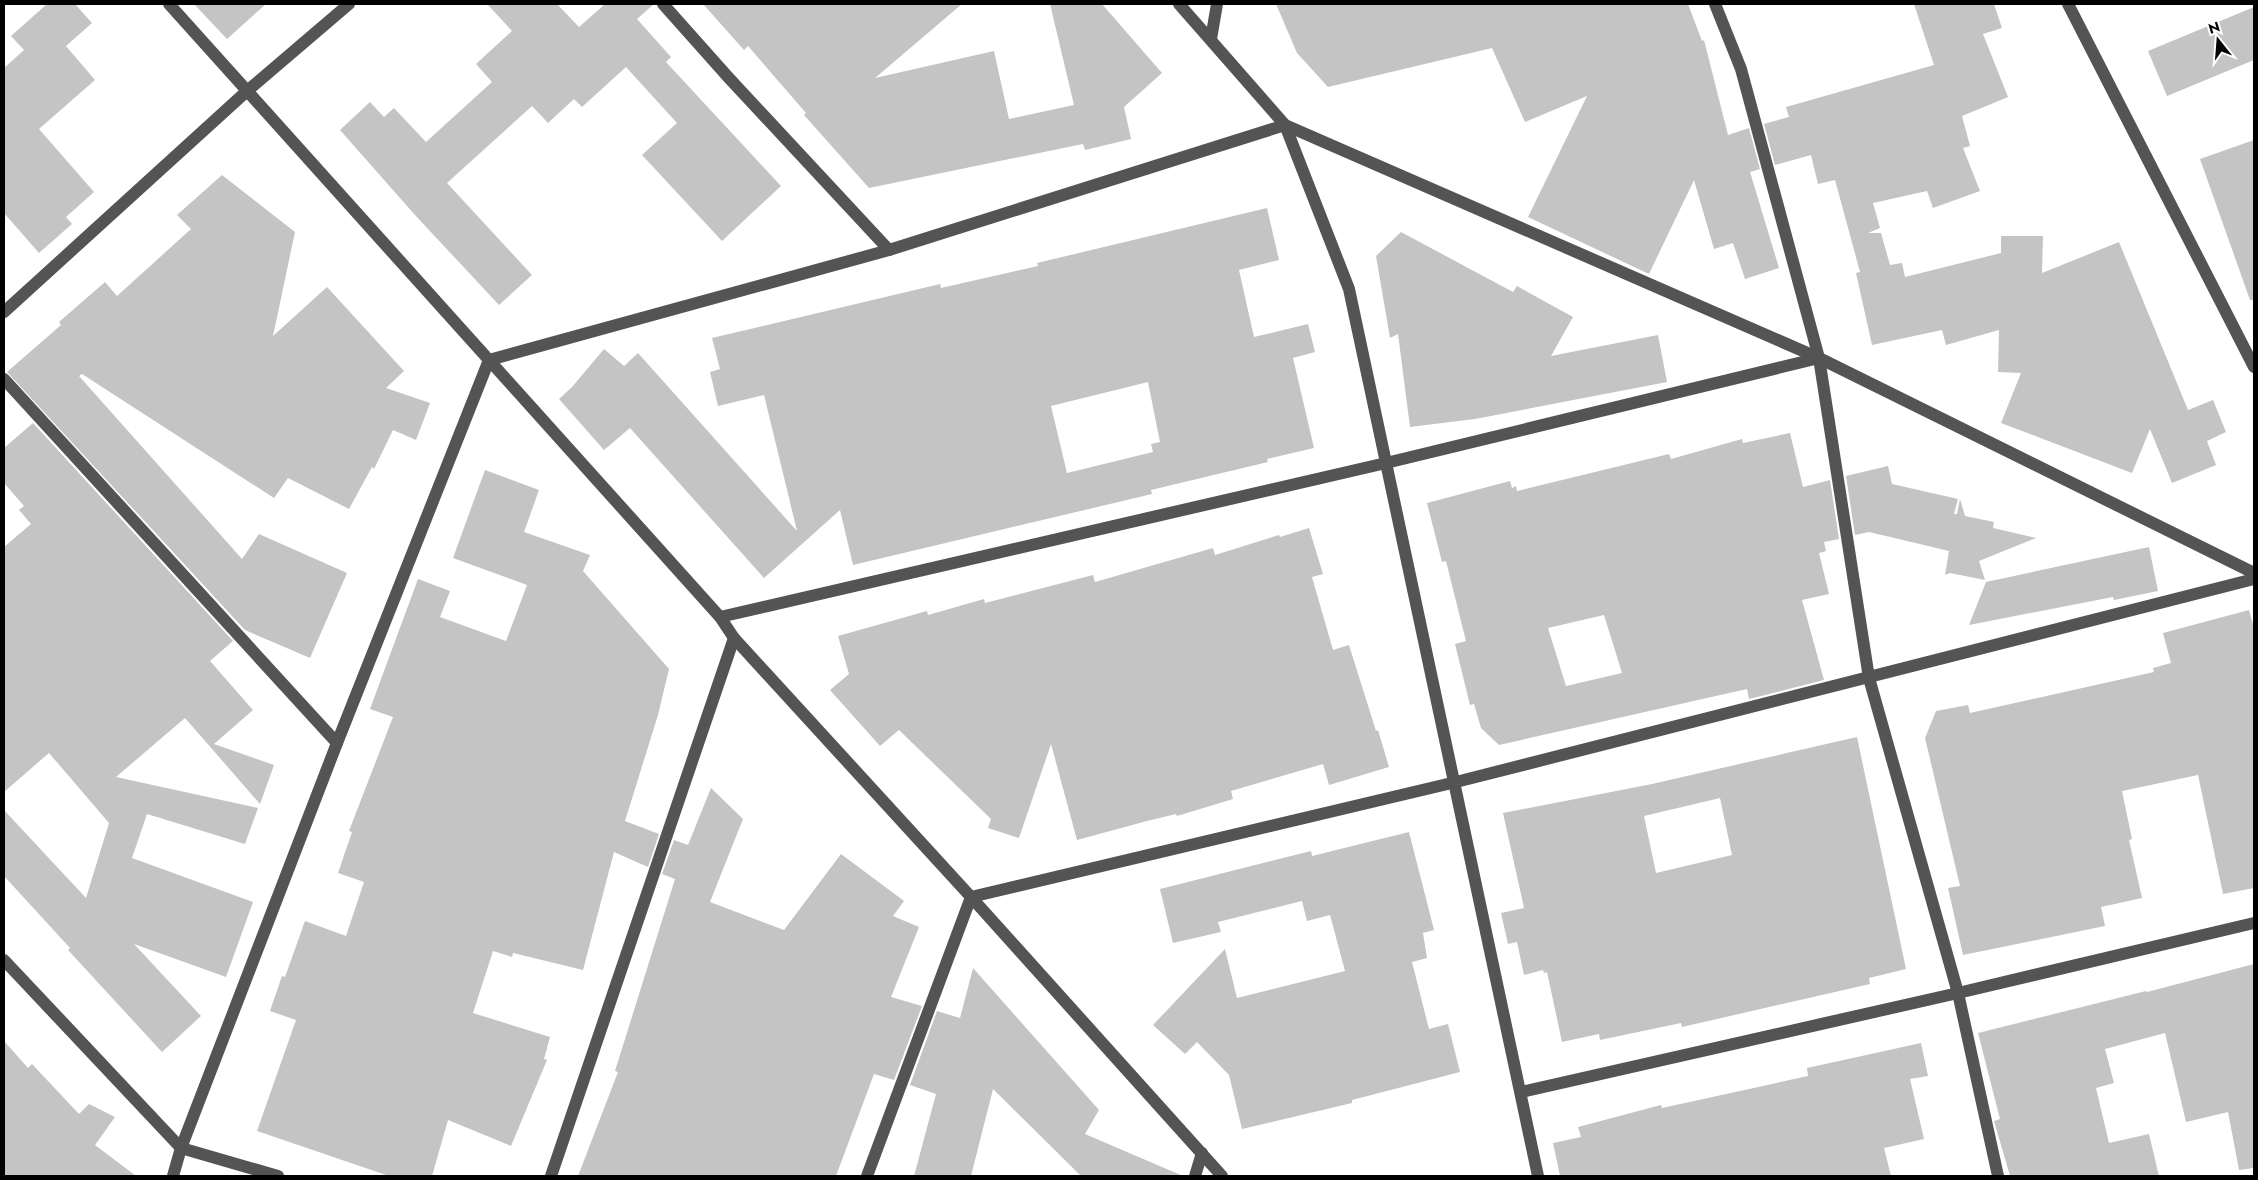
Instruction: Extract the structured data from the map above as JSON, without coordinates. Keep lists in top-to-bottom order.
{
  "north": "top"
}
